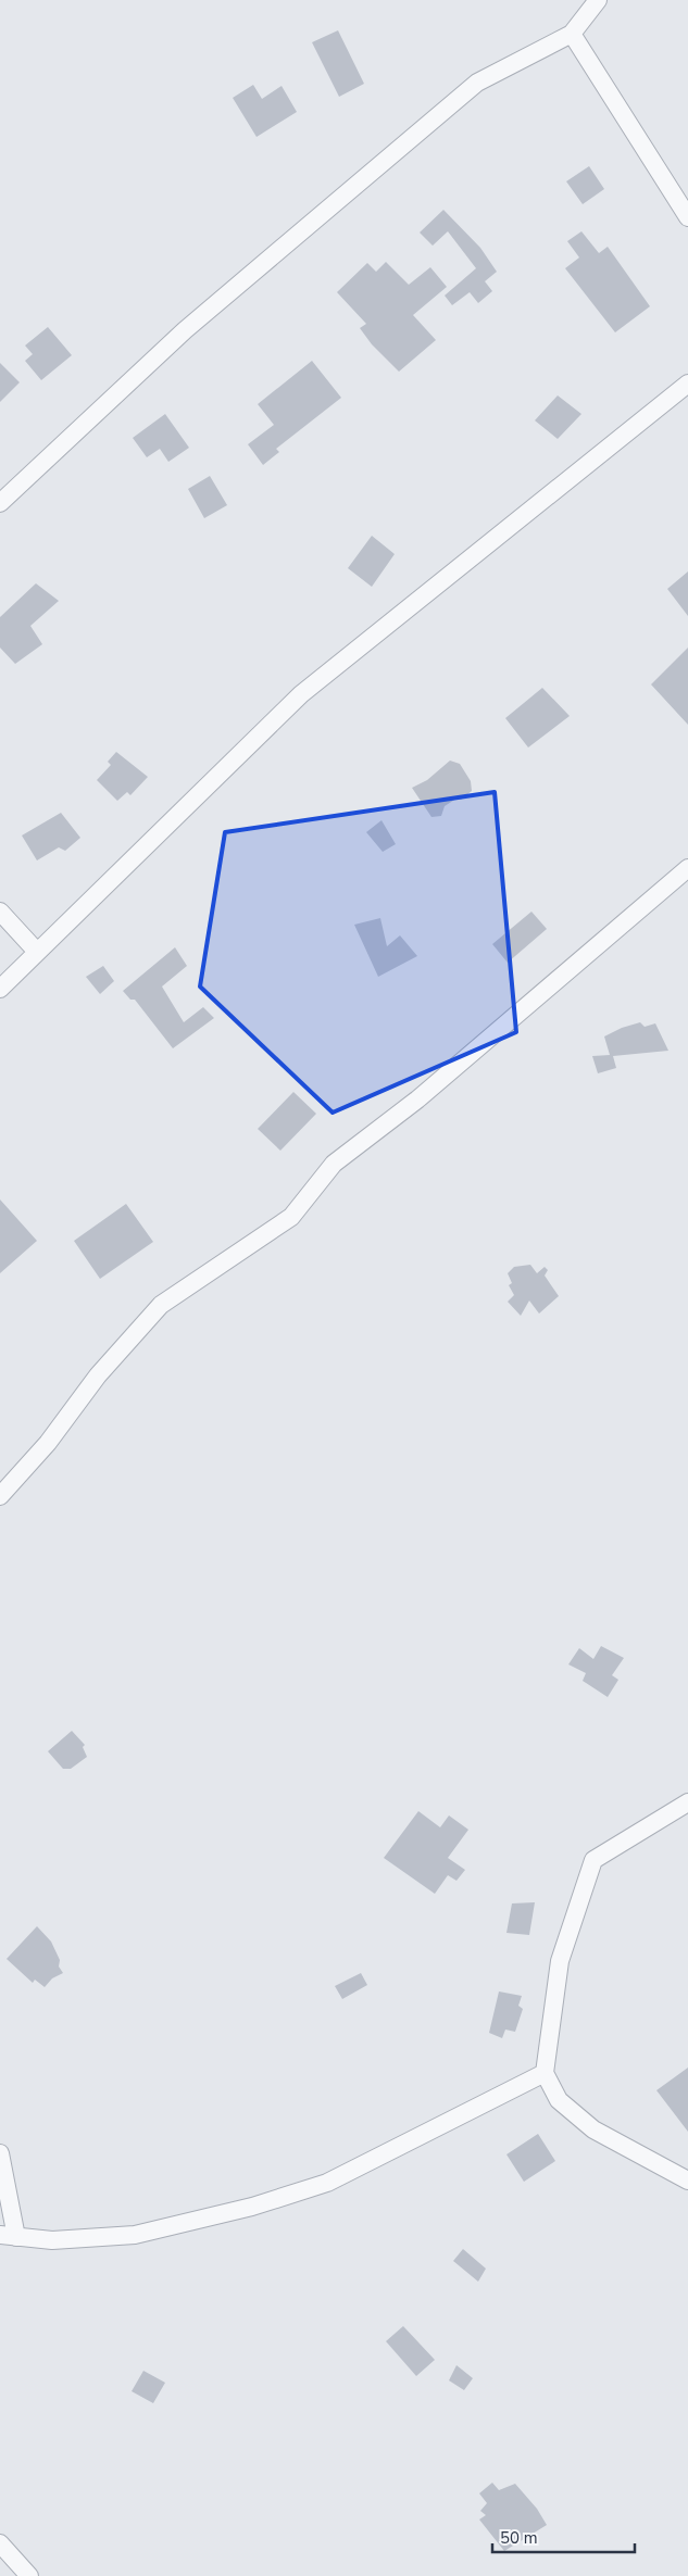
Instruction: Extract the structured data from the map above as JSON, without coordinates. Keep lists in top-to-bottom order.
{
  "scale_bar": "50 m"
}
